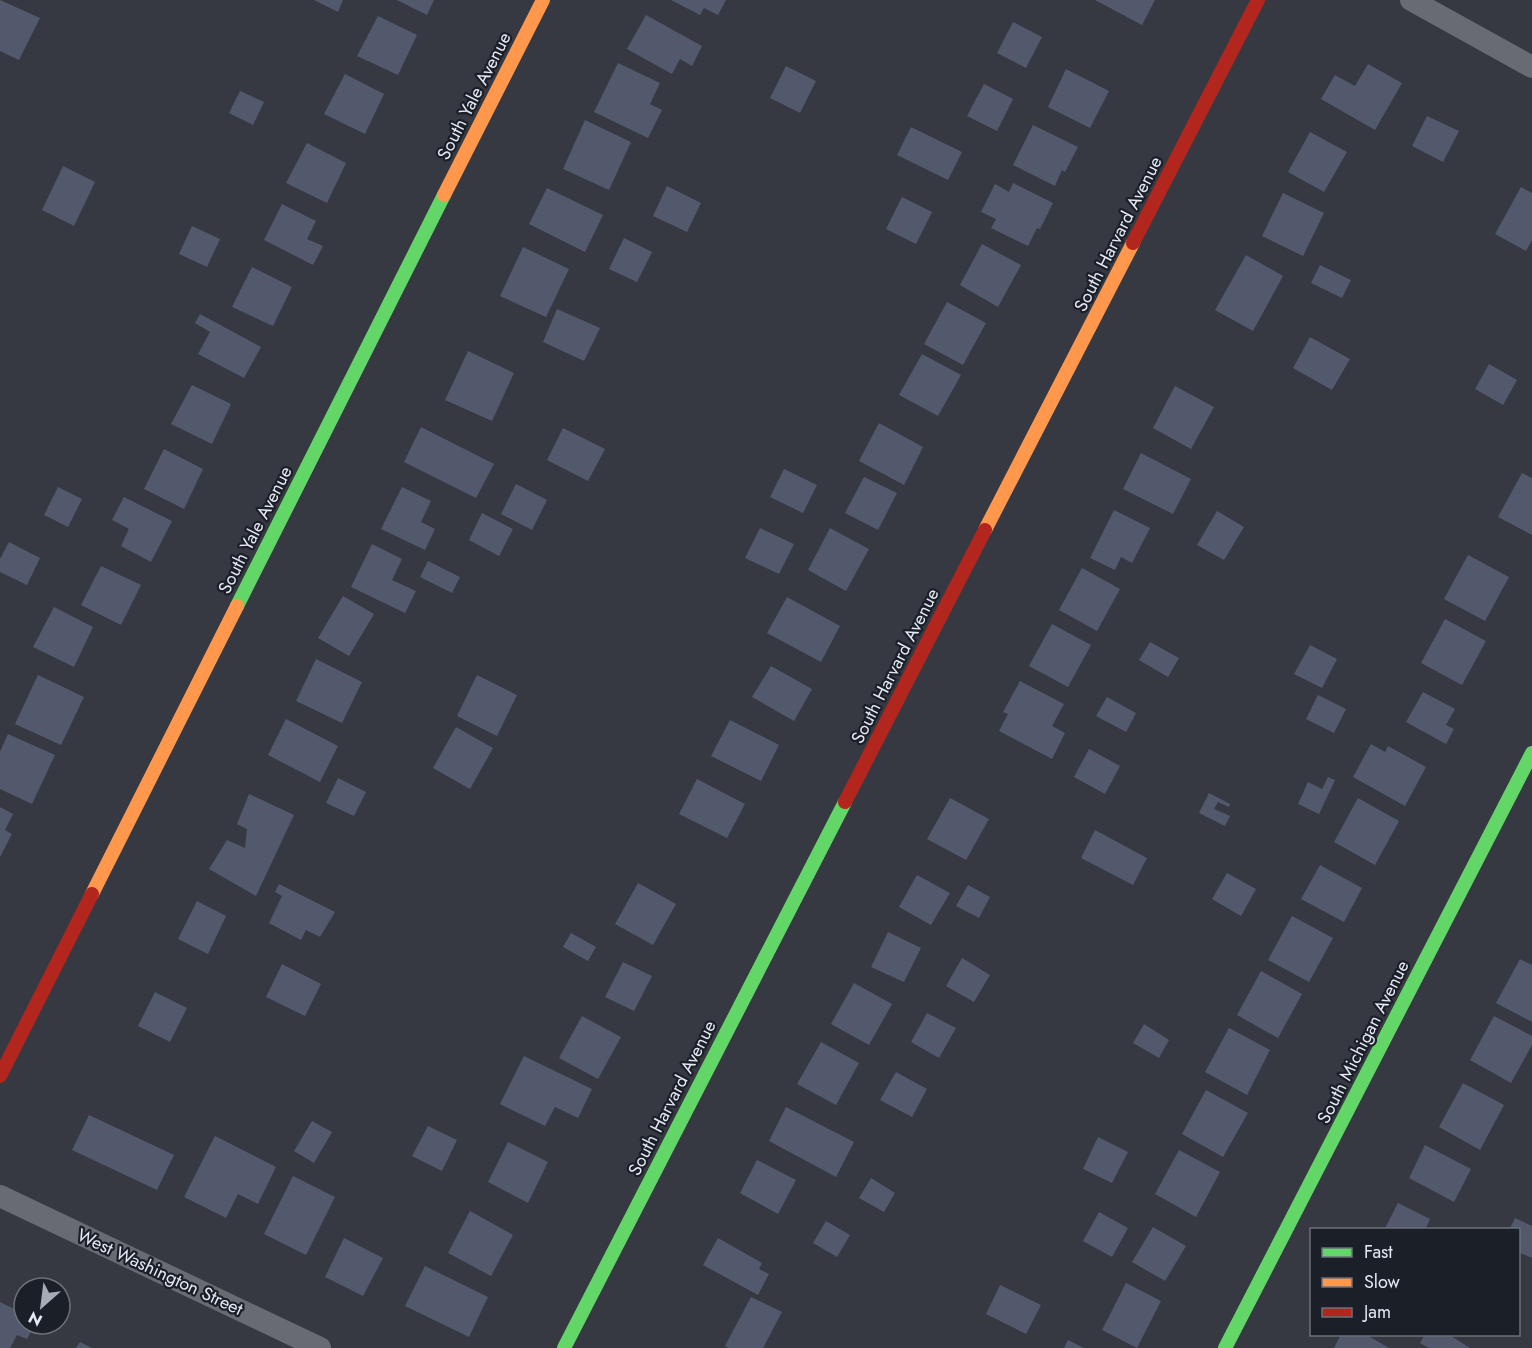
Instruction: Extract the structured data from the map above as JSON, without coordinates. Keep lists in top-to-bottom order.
{
  "streets": {
    "street": [
      "South Yale Avenue",
      "South Harvard Avenue",
      "South Michigan Avenue",
      "West Washington Street"
    ]
  },
  "legend": ["Fast", "Slow", "Jam"],
  "north": "bottom left"
}
